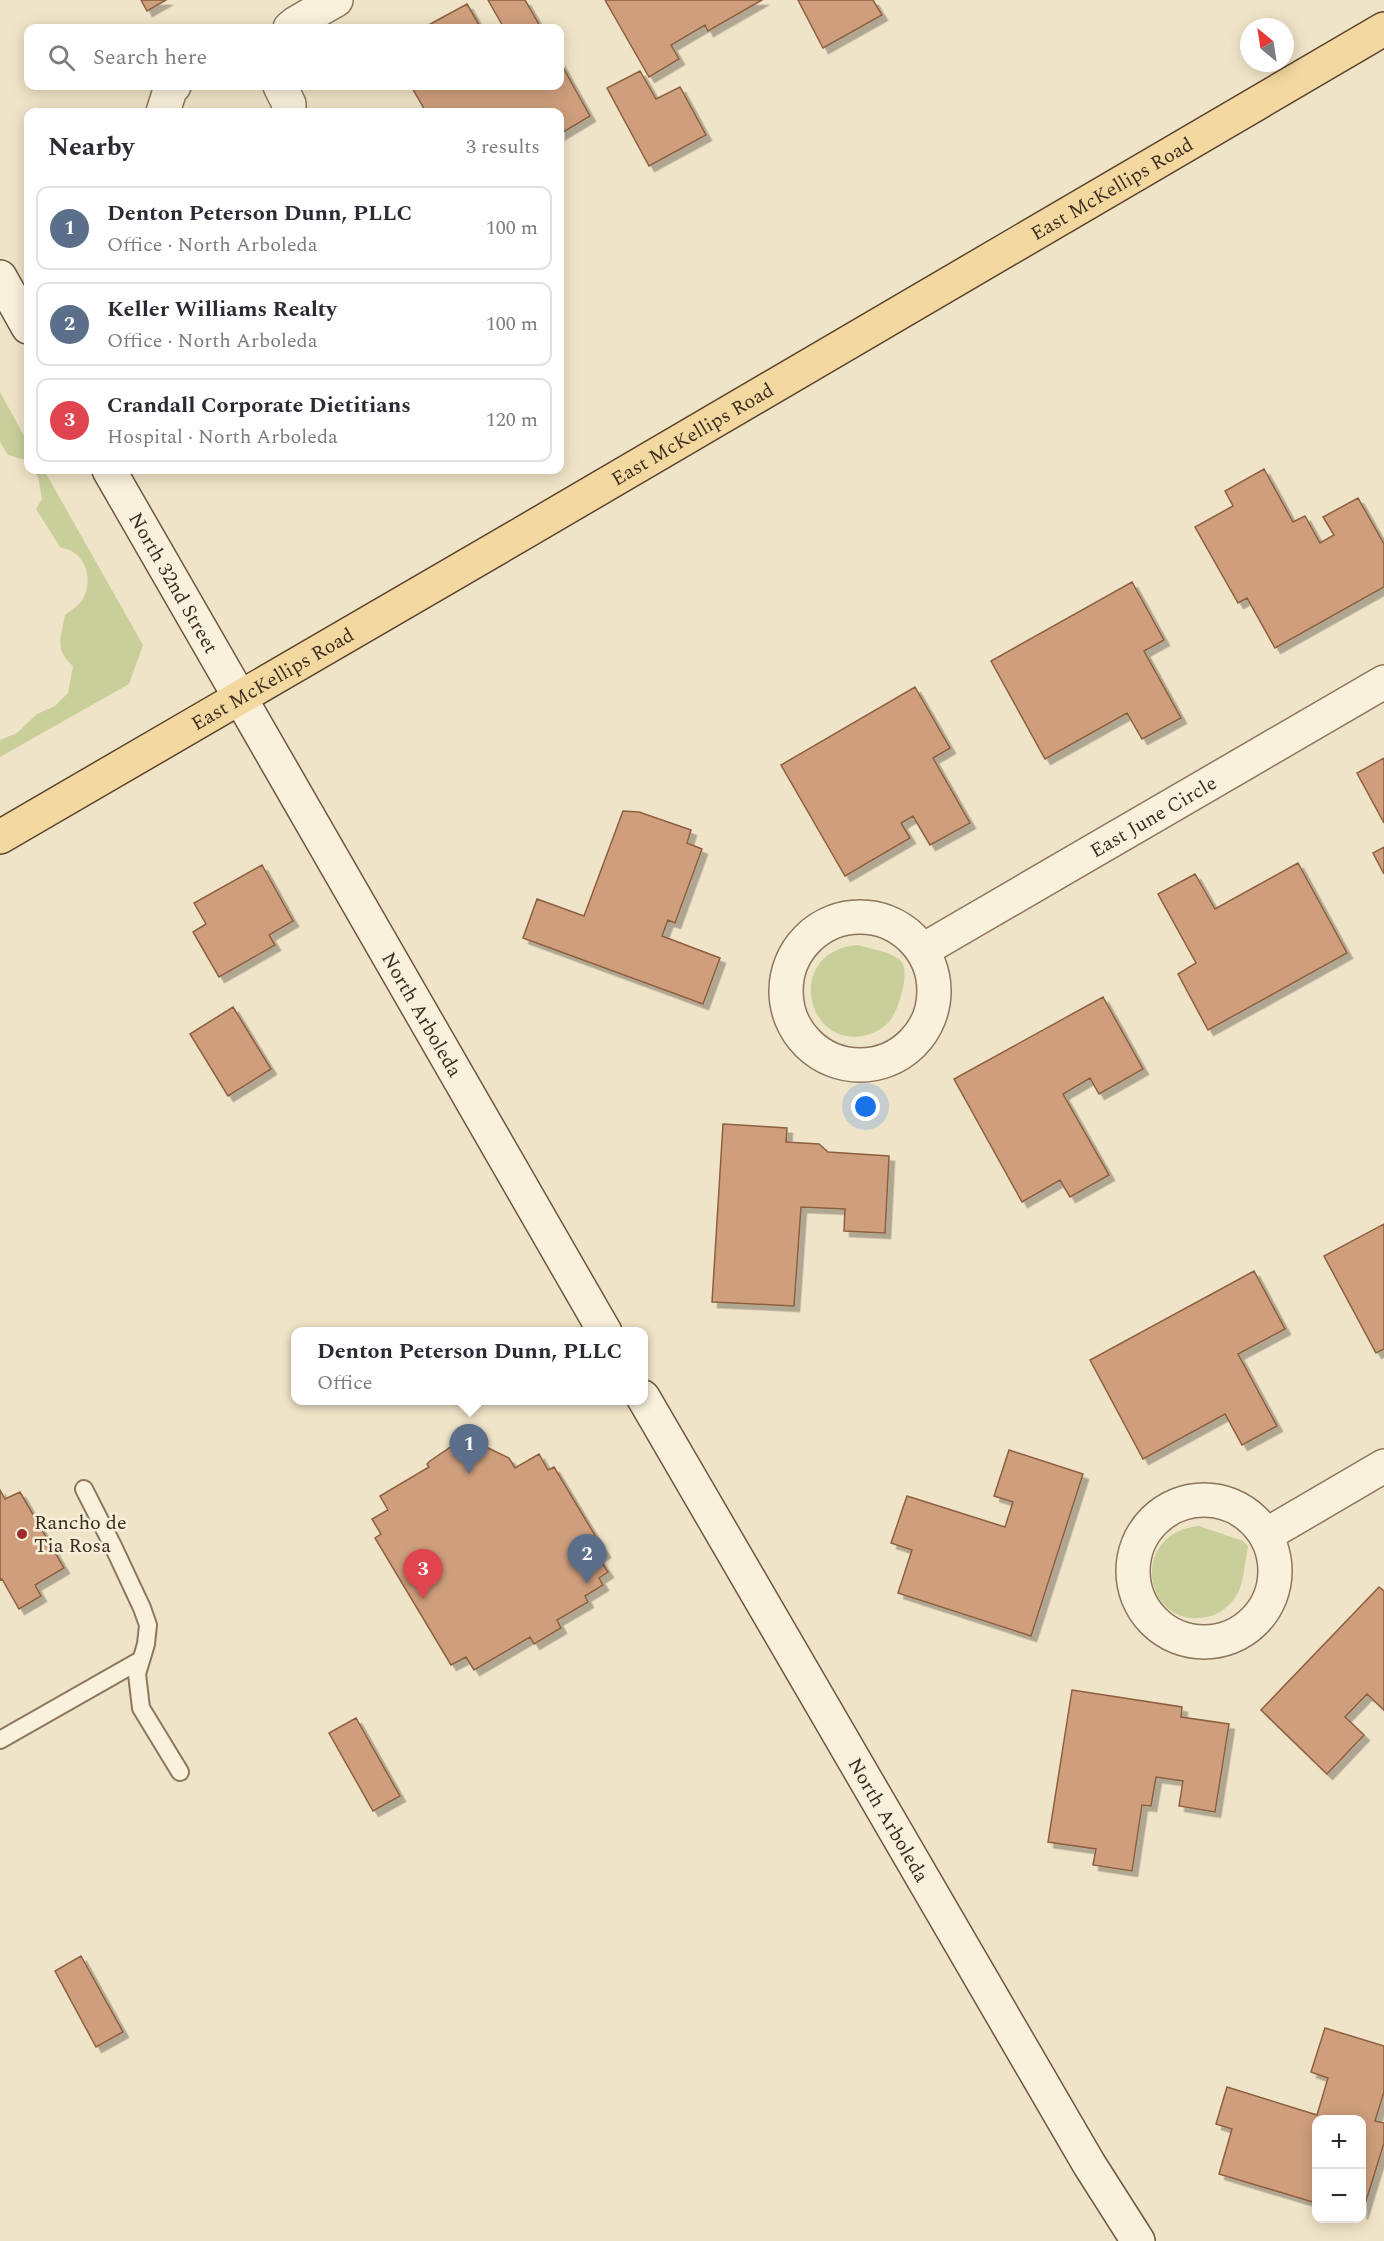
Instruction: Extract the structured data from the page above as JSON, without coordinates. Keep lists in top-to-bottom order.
{
  "streets": {
    "main road": ["East McKellips Road"],
    "street": ["North 32nd Street", "East June Circle", "North Arboleda"]
  },
  "crossings": [
    ["East McKellips Road", "North 32nd Street"],
    ["East McKellips Road", "North Arboleda"],
    ["North 32nd Street", "North Arboleda"]
  ],
  "places": ["Rancho de Tia Rosa"],
  "north": "top left",
  "page": {
    "search": "Search here",
    "heading": ["Nearby", "3 results"],
    "list": [
      {
        "mark": "1",
        "name": "Denton Peterson Dunn, PLLC",
        "note": "Office · North Arboleda",
        "value": "100 m"
      },
      {
        "mark": "2",
        "name": "Keller Williams Realty",
        "note": "Office · North Arboleda",
        "value": "100 m"
      },
      {
        "mark": "3",
        "name": "Crandall Corporate Dietitians",
        "note": "Hospital · North Arboleda",
        "value": "120 m"
      }
    ],
    "popup": ["Denton Peterson Dunn, PLLC", "Office"],
    "pins": ["1", "2", "3"],
    "map_buttons": ["+", "−"]
  }
}
